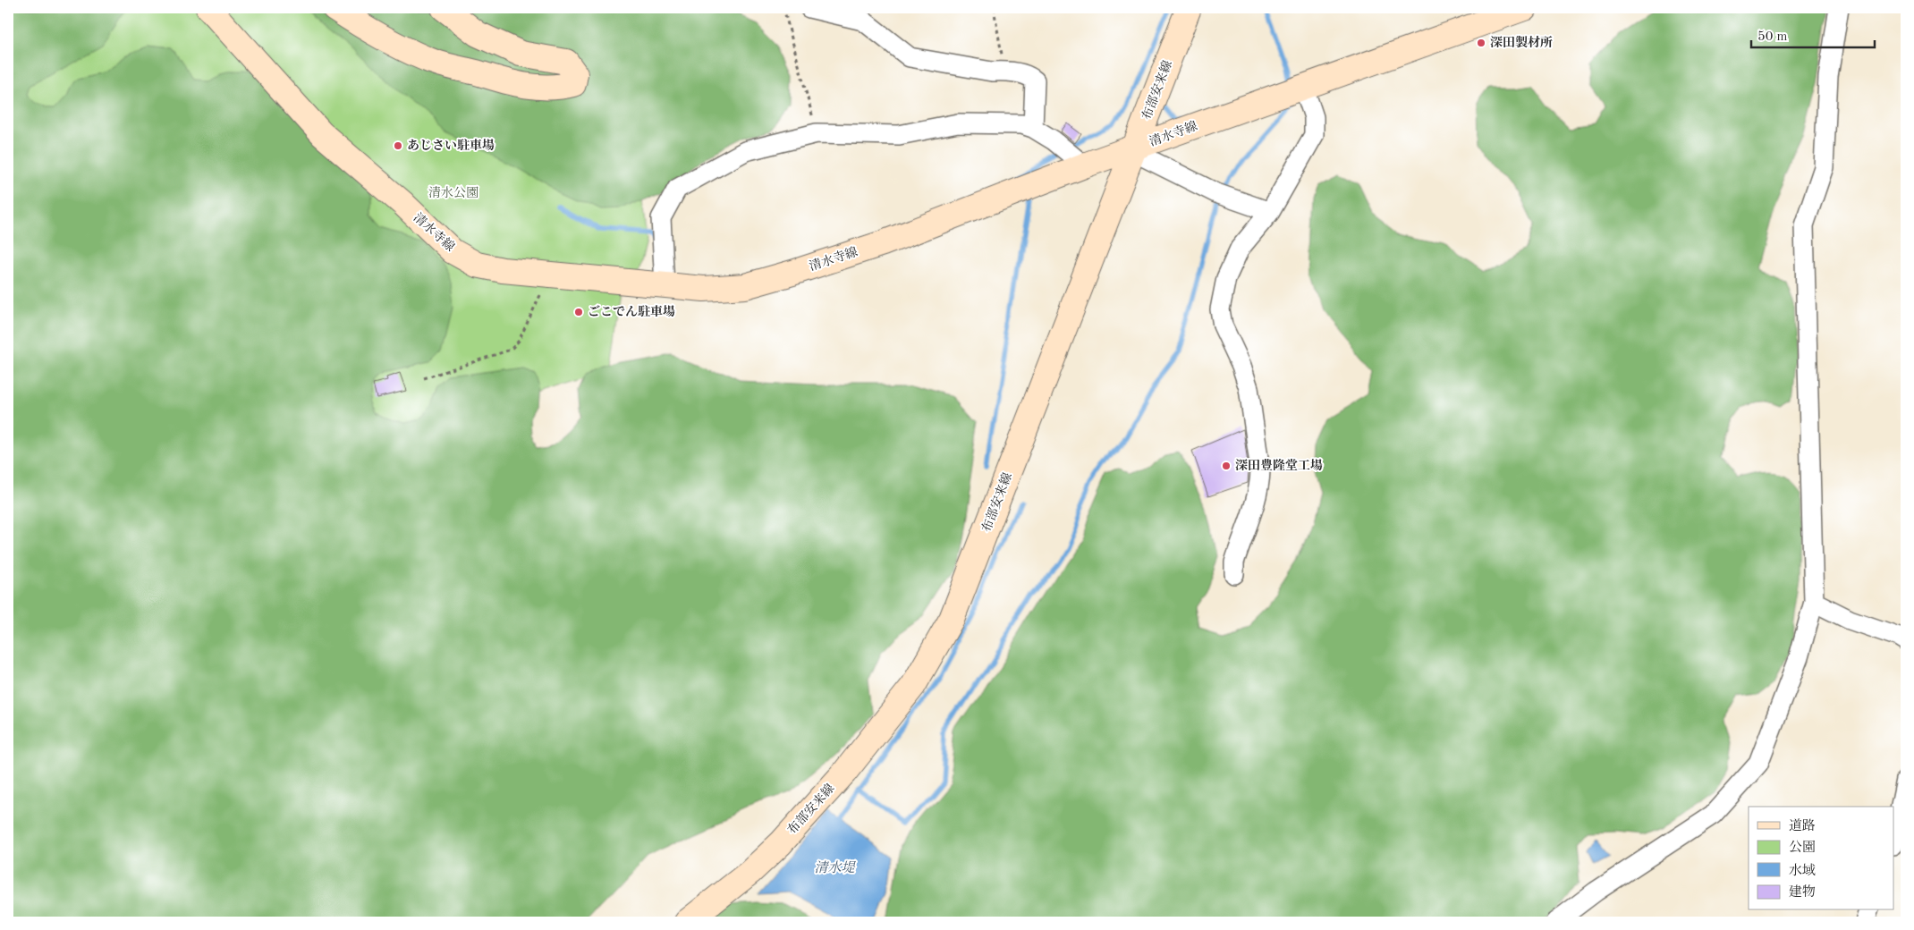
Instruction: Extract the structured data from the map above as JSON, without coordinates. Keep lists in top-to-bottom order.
{
  "streets": {
    "main road": ["布部安来線", "清水寺線"]
  },
  "crossings": [
    ["布部安来線", "清水寺線"]
  ],
  "water": ["清水堤"],
  "parks": ["清水公園"],
  "places": [
    "深田製材所",
    "あじさい駐車場",
    "ごこでん駐車場",
    "深田豊隆堂工場"
  ],
  "legend": [
    "道路",
    "公園",
    "水域",
    "建物"
  ],
  "scale_bar": "50 m"
}
